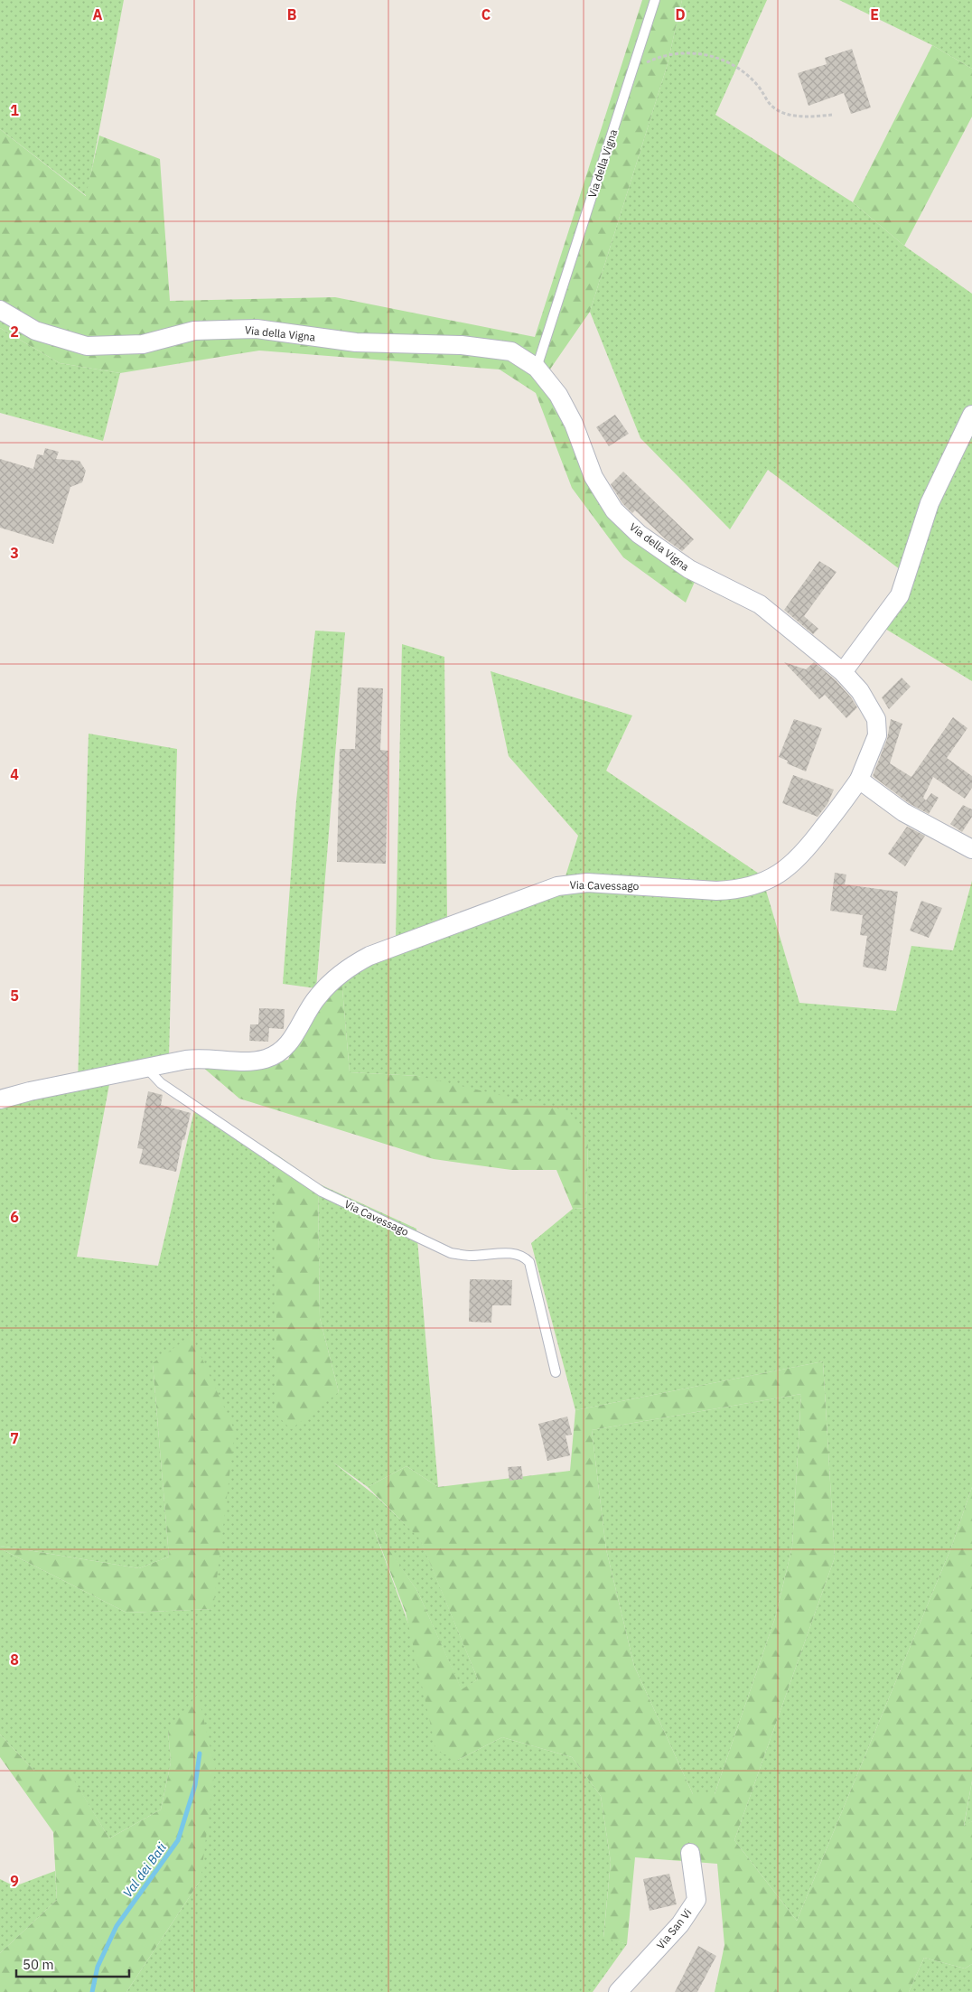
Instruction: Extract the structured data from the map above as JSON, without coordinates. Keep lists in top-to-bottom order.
{
  "streets": {
    "street": ["Via della Vigna", "Via Cavessago", "Via San Vi"]
  },
  "crossings": [
    ["Via della Vigna", "Via Cavessago"]
  ],
  "water": ["Val dei Bati"],
  "scale_bar": "50 m",
  "grid": {
    "columns": [
      "A",
      "B",
      "C",
      "D",
      "E"
    ],
    "rows": [
      "1",
      "2",
      "3",
      "4",
      "5",
      "6",
      "7",
      "8",
      "9"
    ]
  }
}
